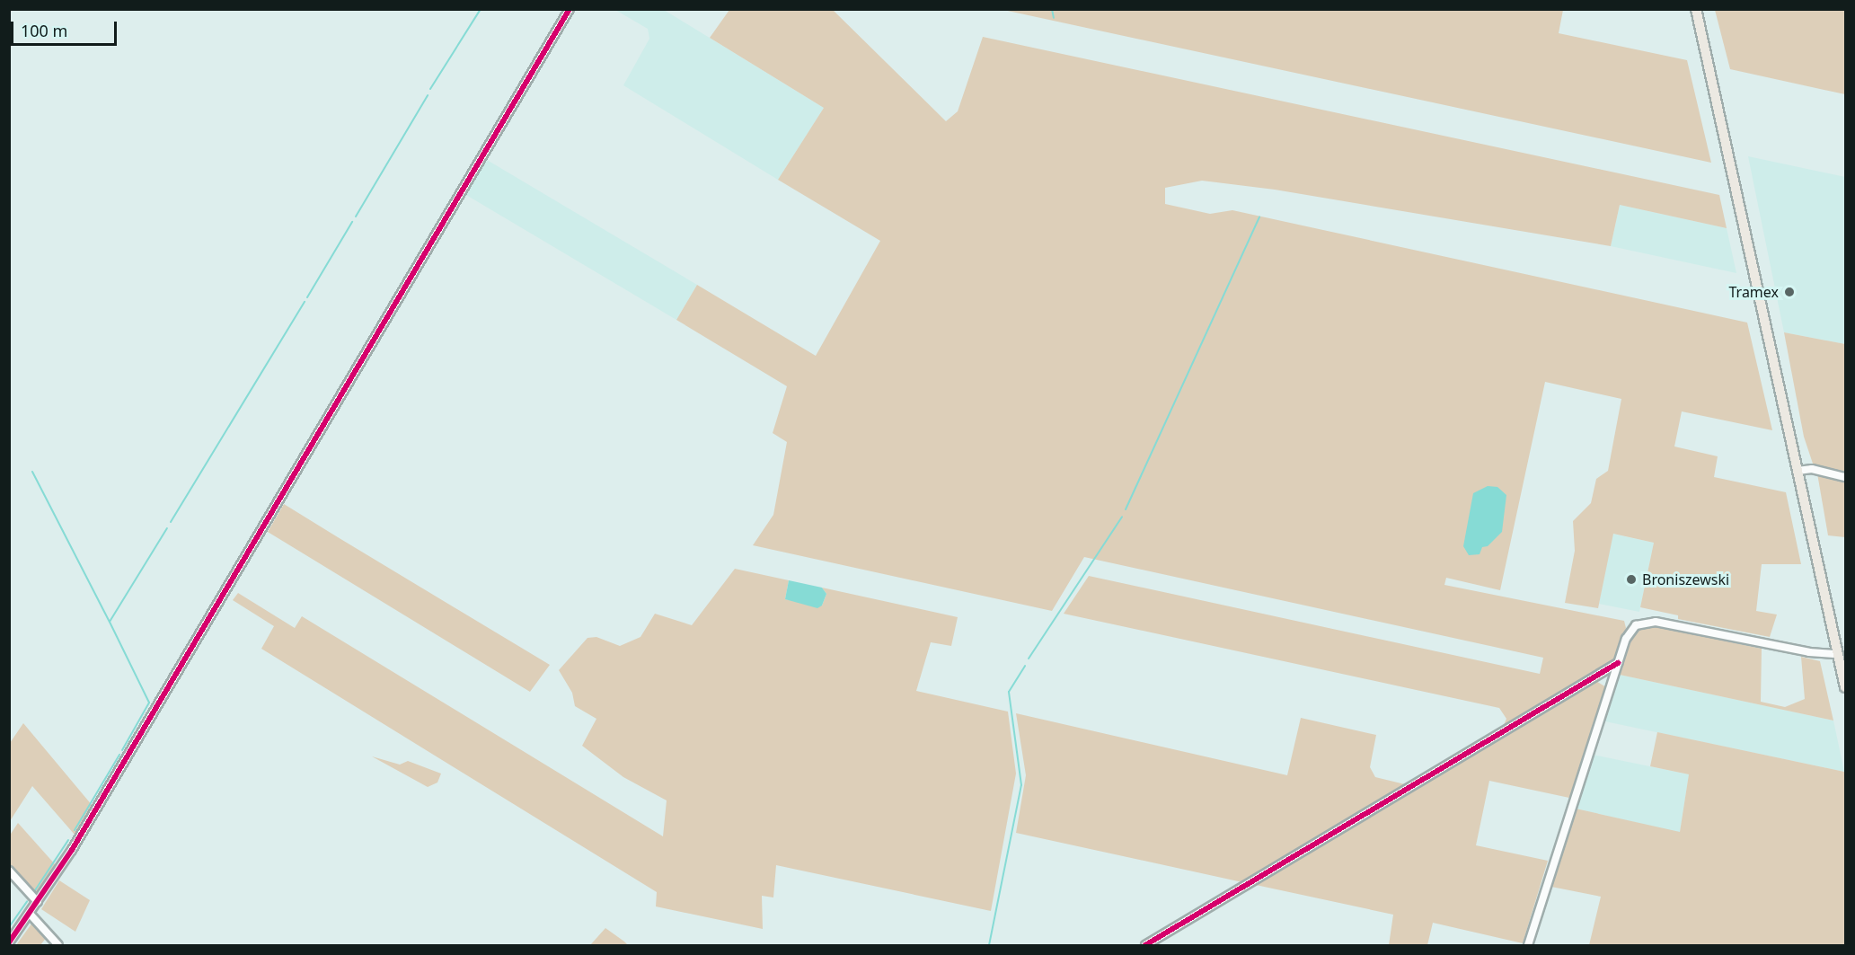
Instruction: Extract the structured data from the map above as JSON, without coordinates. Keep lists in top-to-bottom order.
{
  "places": ["Tramex", "Broniszewski"],
  "scale_bar": "100 m"
}
